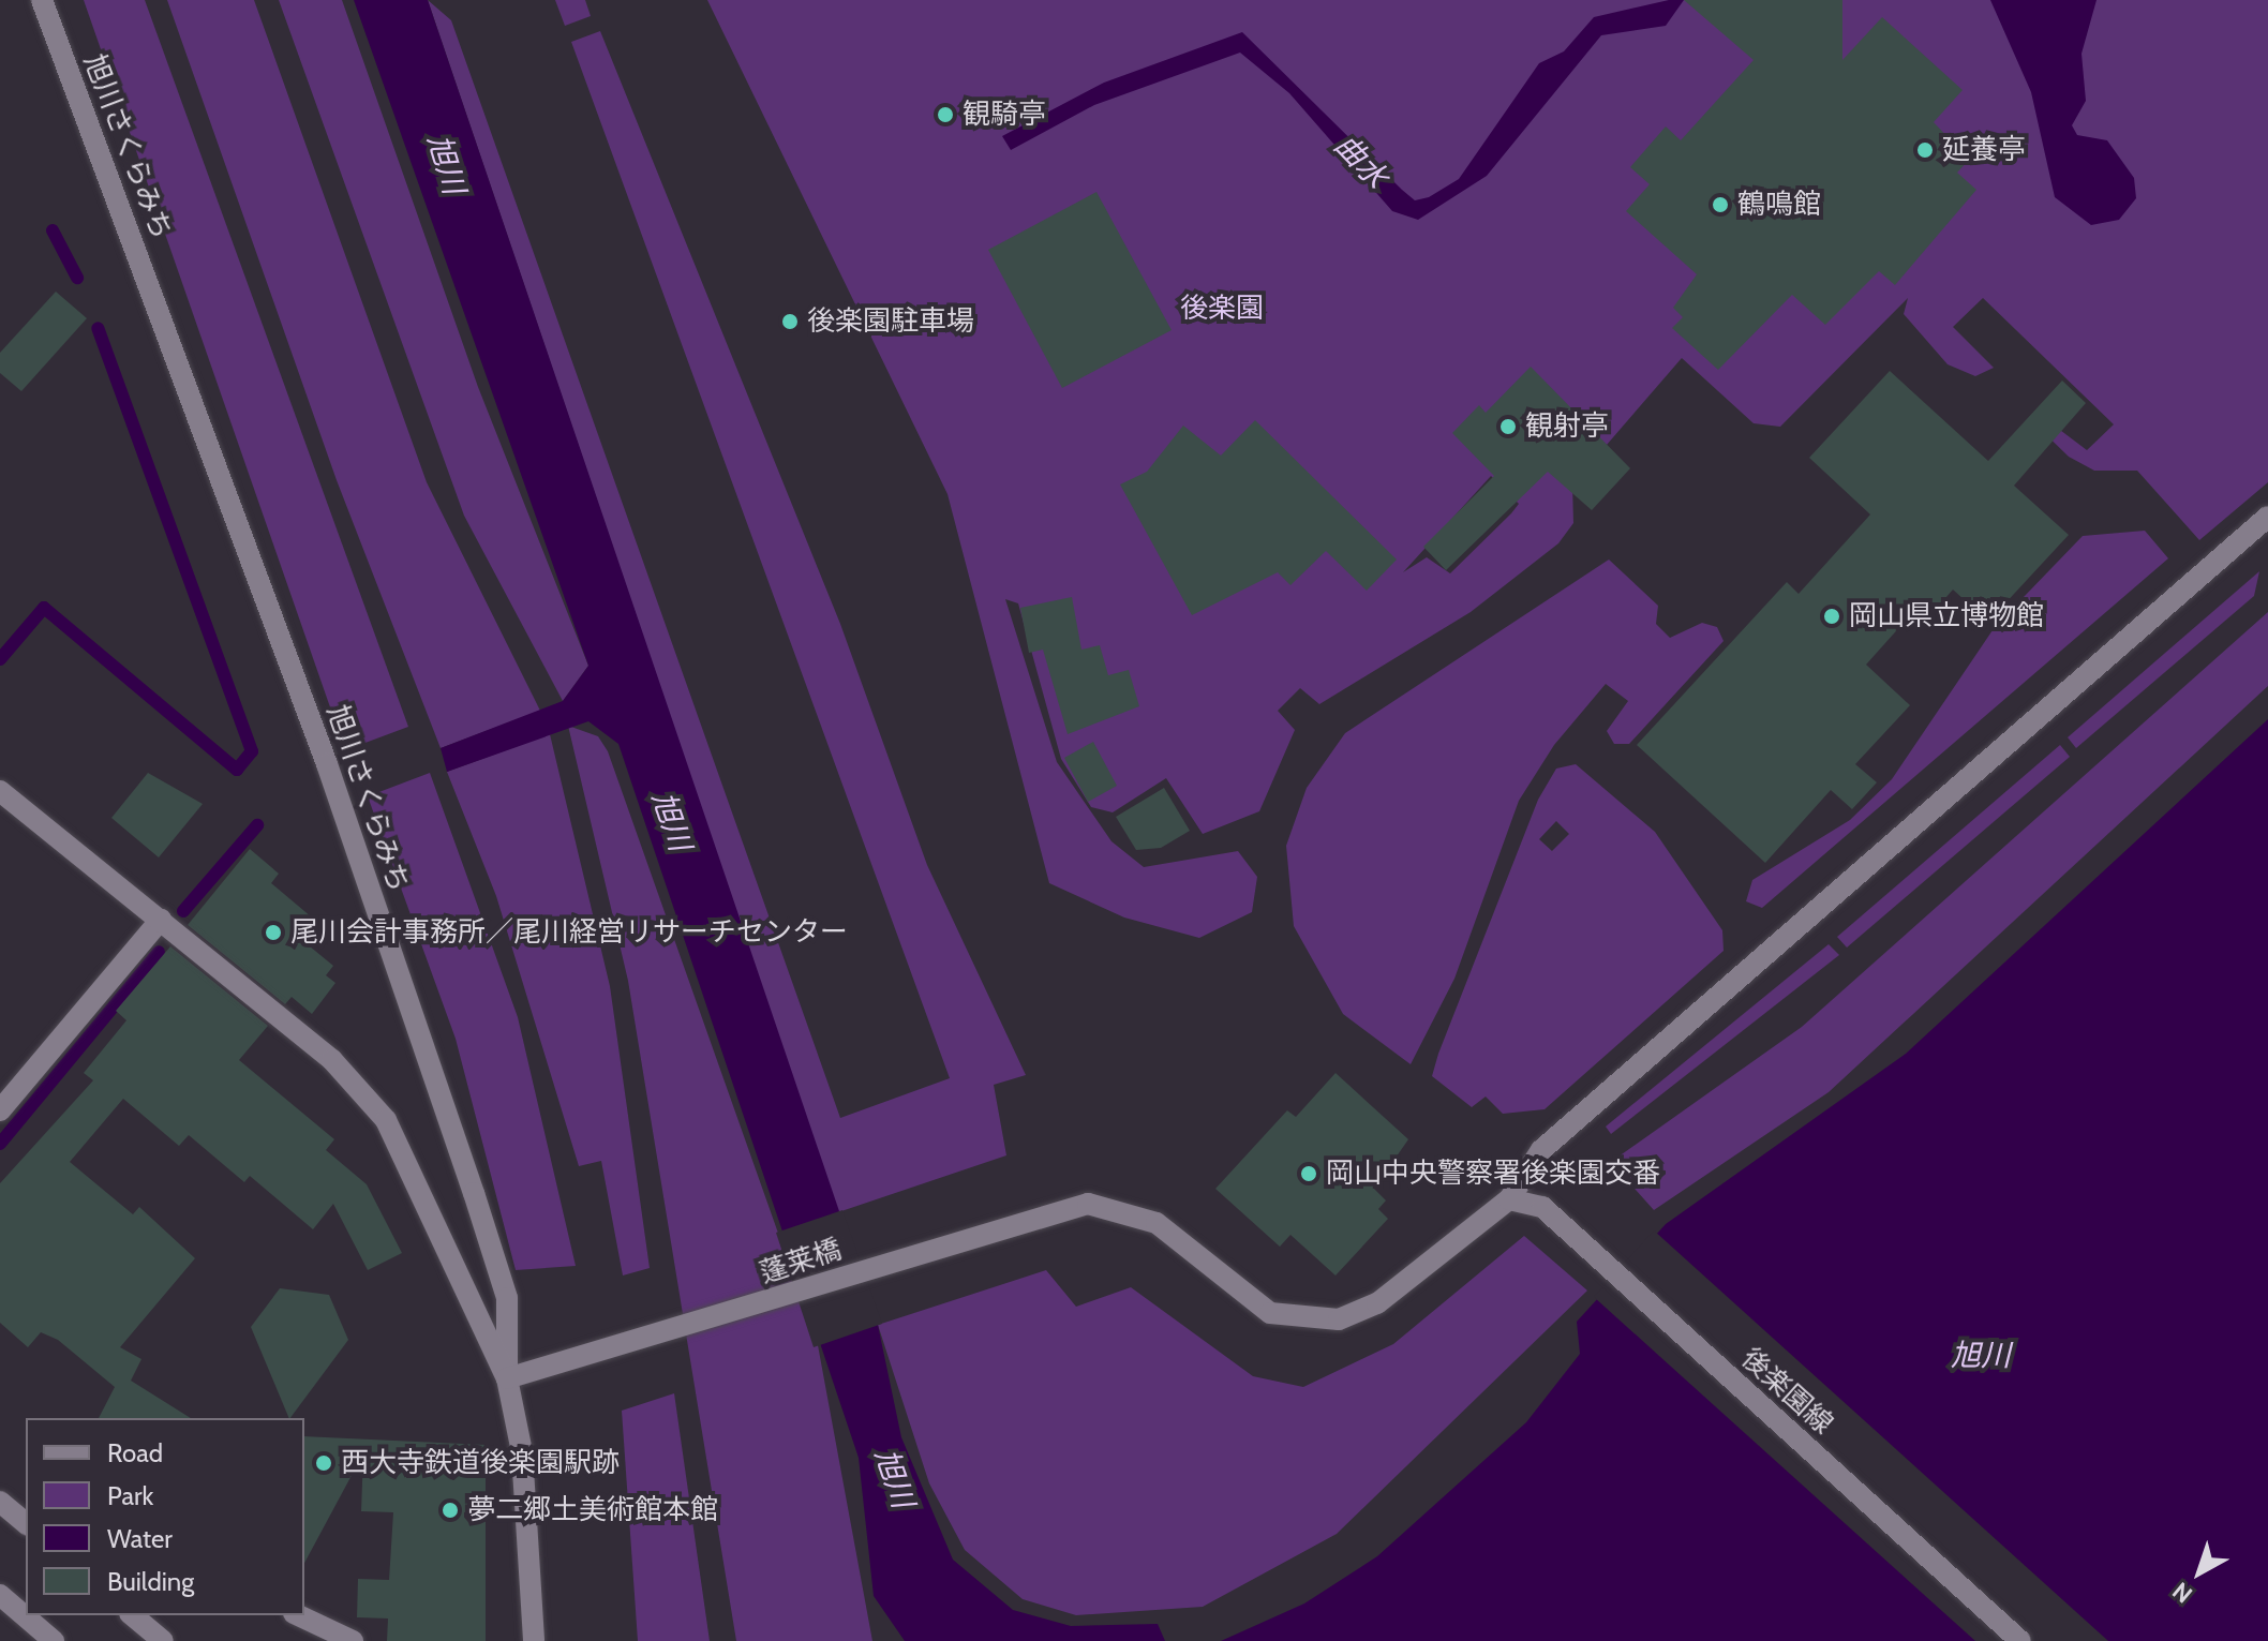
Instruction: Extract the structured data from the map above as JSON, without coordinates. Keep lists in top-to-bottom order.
{
  "streets": {
    "street": ["旭川さくらみち", "蓬莱橋", "後楽園線"]
  },
  "crossings": [
    ["旭川さくらみち", "蓬莱橋"],
    ["蓬莱橋", "後楽園線"]
  ],
  "water": ["曲水", "旭川"],
  "parks": ["後楽園"],
  "places": [
    "観騎亭",
    "延養亭",
    "鶴鳴館",
    "後楽園駐車場",
    "観射亭",
    "岡山県立博物館",
    "尾川会計事務所／尾川経営リサーチセンター",
    "岡山中央警察署後楽園交番",
    "西大寺鉄道後楽園駅跡",
    "夢二郷土美術館本館"
  ],
  "legend": [
    "Road",
    "Park",
    "Water",
    "Building"
  ],
  "north": "bottom left"
}
